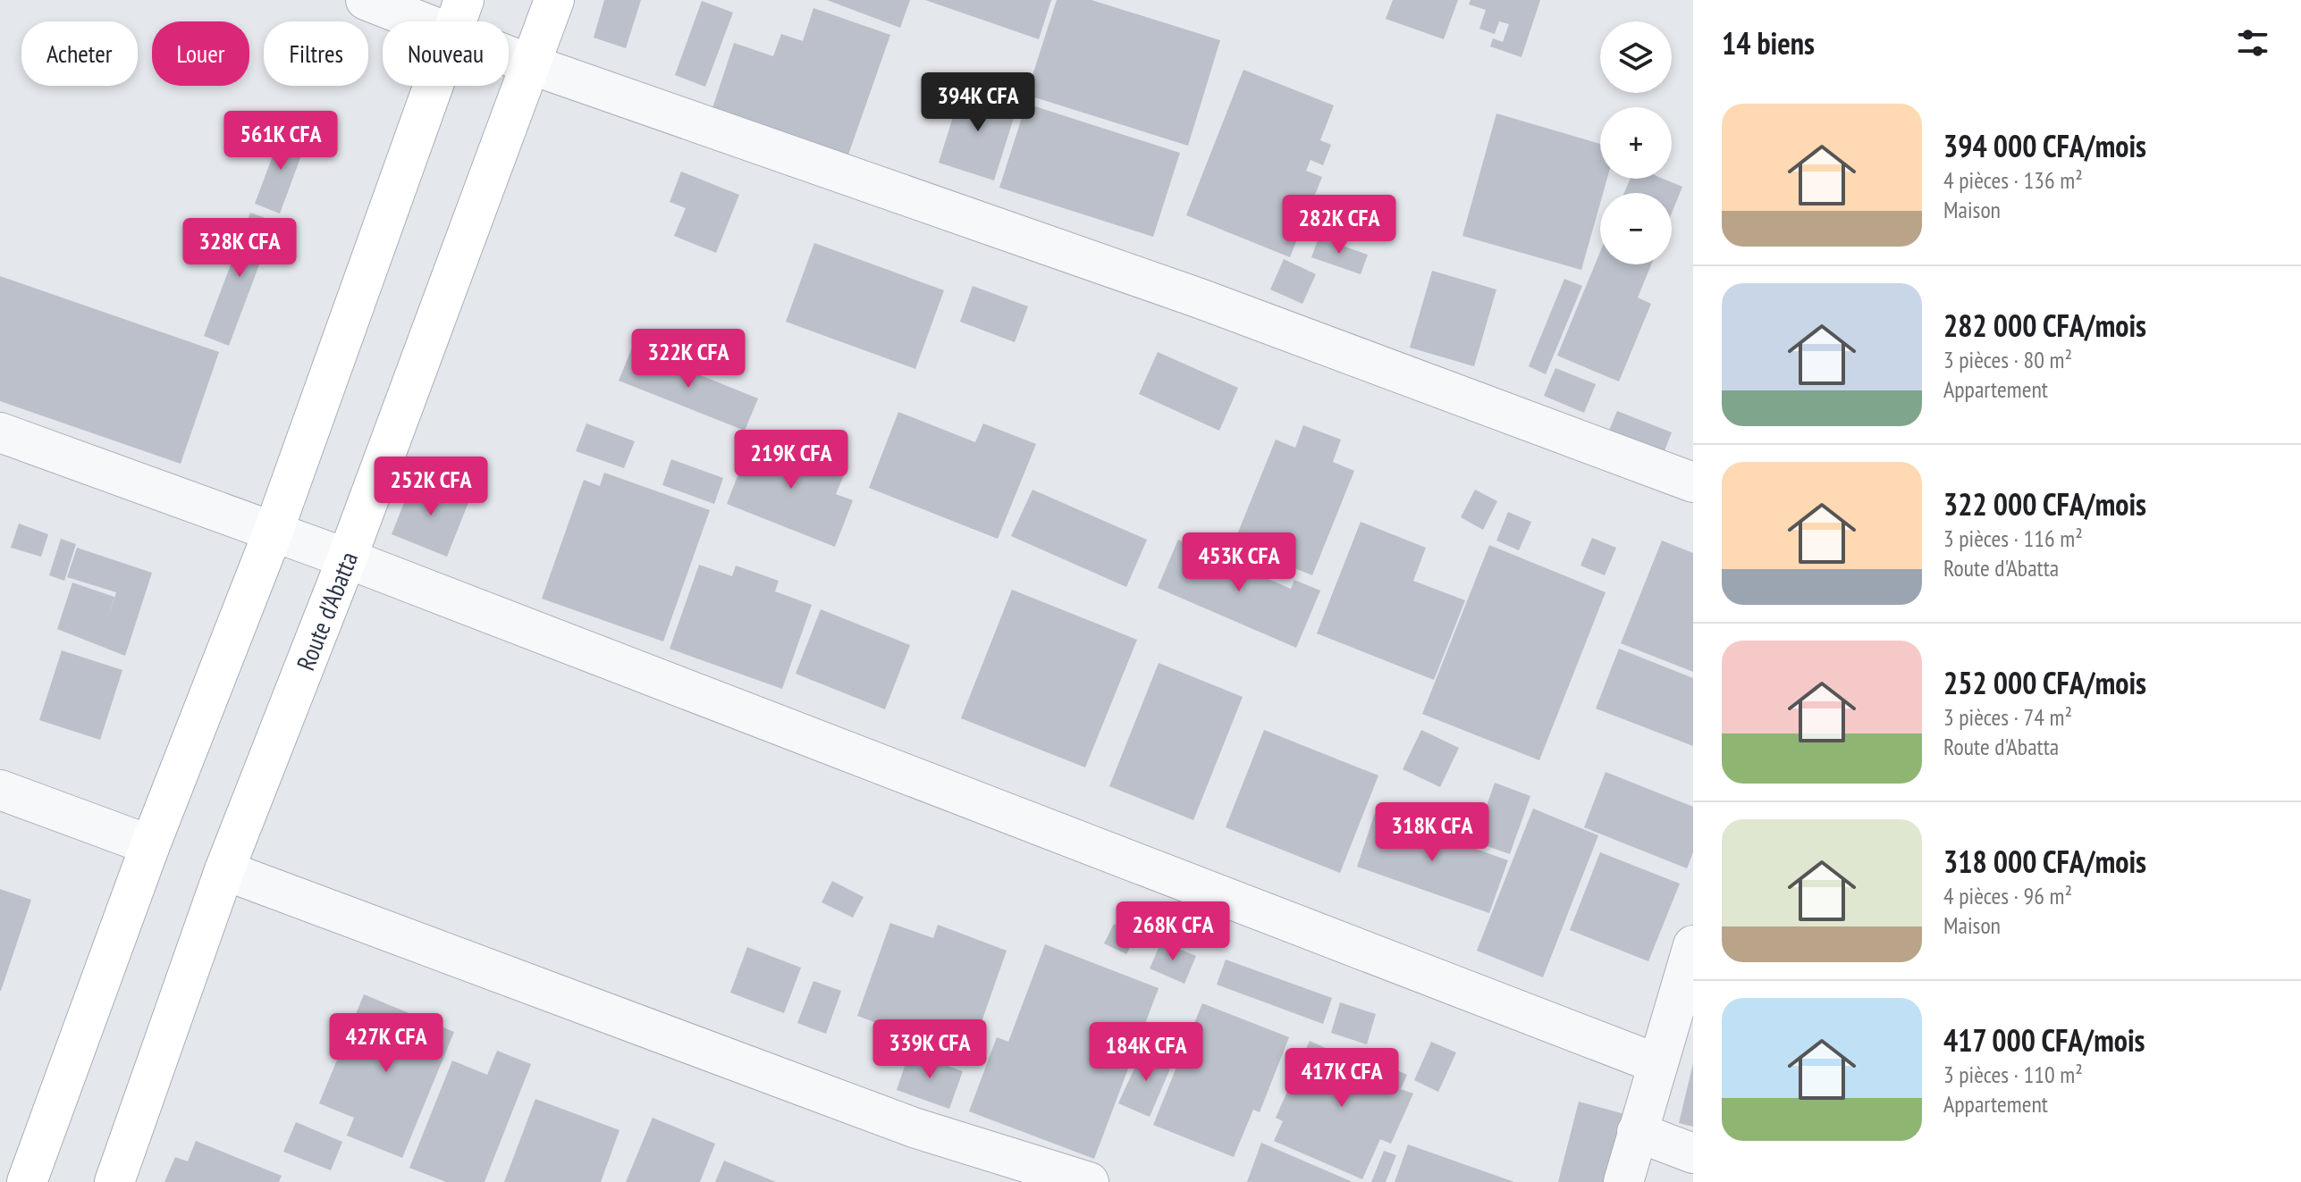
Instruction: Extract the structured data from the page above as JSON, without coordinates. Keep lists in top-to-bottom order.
{
  "streets": {
    "street": ["Route d'Abatta"]
  },
  "page": {
    "heading": "14 biens",
    "map_buttons": ["+", "−"],
    "chip": [
      "Acheter",
      "Louer",
      "Filtres",
      "Nouveau"
    ],
    "price": [
      "394K CFA",
      "561K CFA",
      "282K CFA",
      "328K CFA",
      "322K CFA",
      "219K CFA",
      "252K CFA",
      "453K CFA",
      "318K CFA",
      "268K CFA",
      "427K CFA",
      "339K CFA",
      "184K CFA",
      "417K CFA"
    ],
    "list": [
      {
        "name": "394 000 CFA/mois",
        "note": "4 pièces · 136 m² · Maison"
      },
      {
        "name": "282 000 CFA/mois",
        "note": "3 pièces · 80 m² · Appartement"
      },
      {
        "name": "322 000 CFA/mois",
        "note": "3 pièces · 116 m² · Route d'Abatta"
      },
      {
        "name": "252 000 CFA/mois",
        "note": "3 pièces · 74 m² · Route d'Abatta"
      },
      {
        "name": "318 000 CFA/mois",
        "note": "4 pièces · 96 m² · Maison"
      },
      {
        "name": "417 000 CFA/mois",
        "note": "3 pièces · 110 m² · Appartement"
      }
    ]
  }
}
